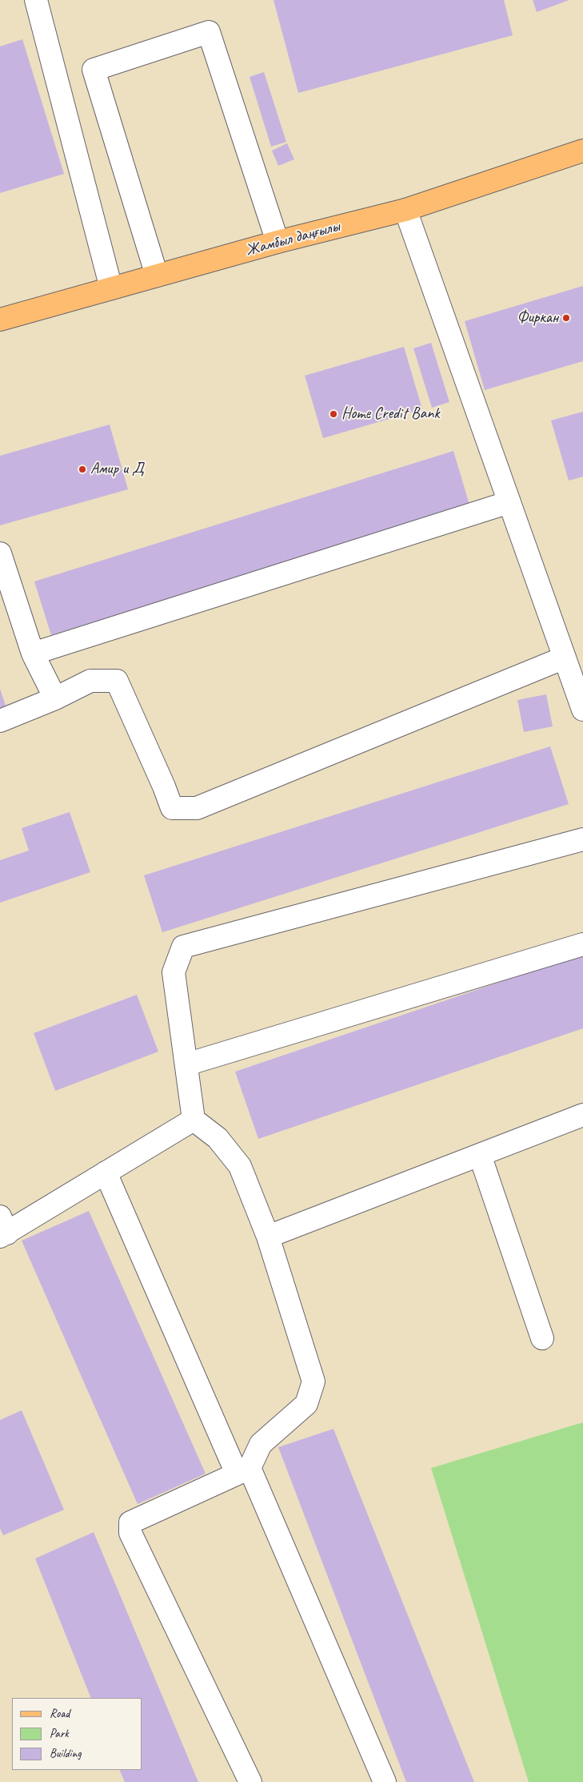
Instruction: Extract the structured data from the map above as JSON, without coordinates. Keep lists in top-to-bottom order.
{
  "streets": {
    "main road": ["Жамбыл даңғылы"]
  },
  "places": ["Фиркан", "Home Credit Bank", "Амир и Д"],
  "legend": ["Road", "Park", "Building"]
}
